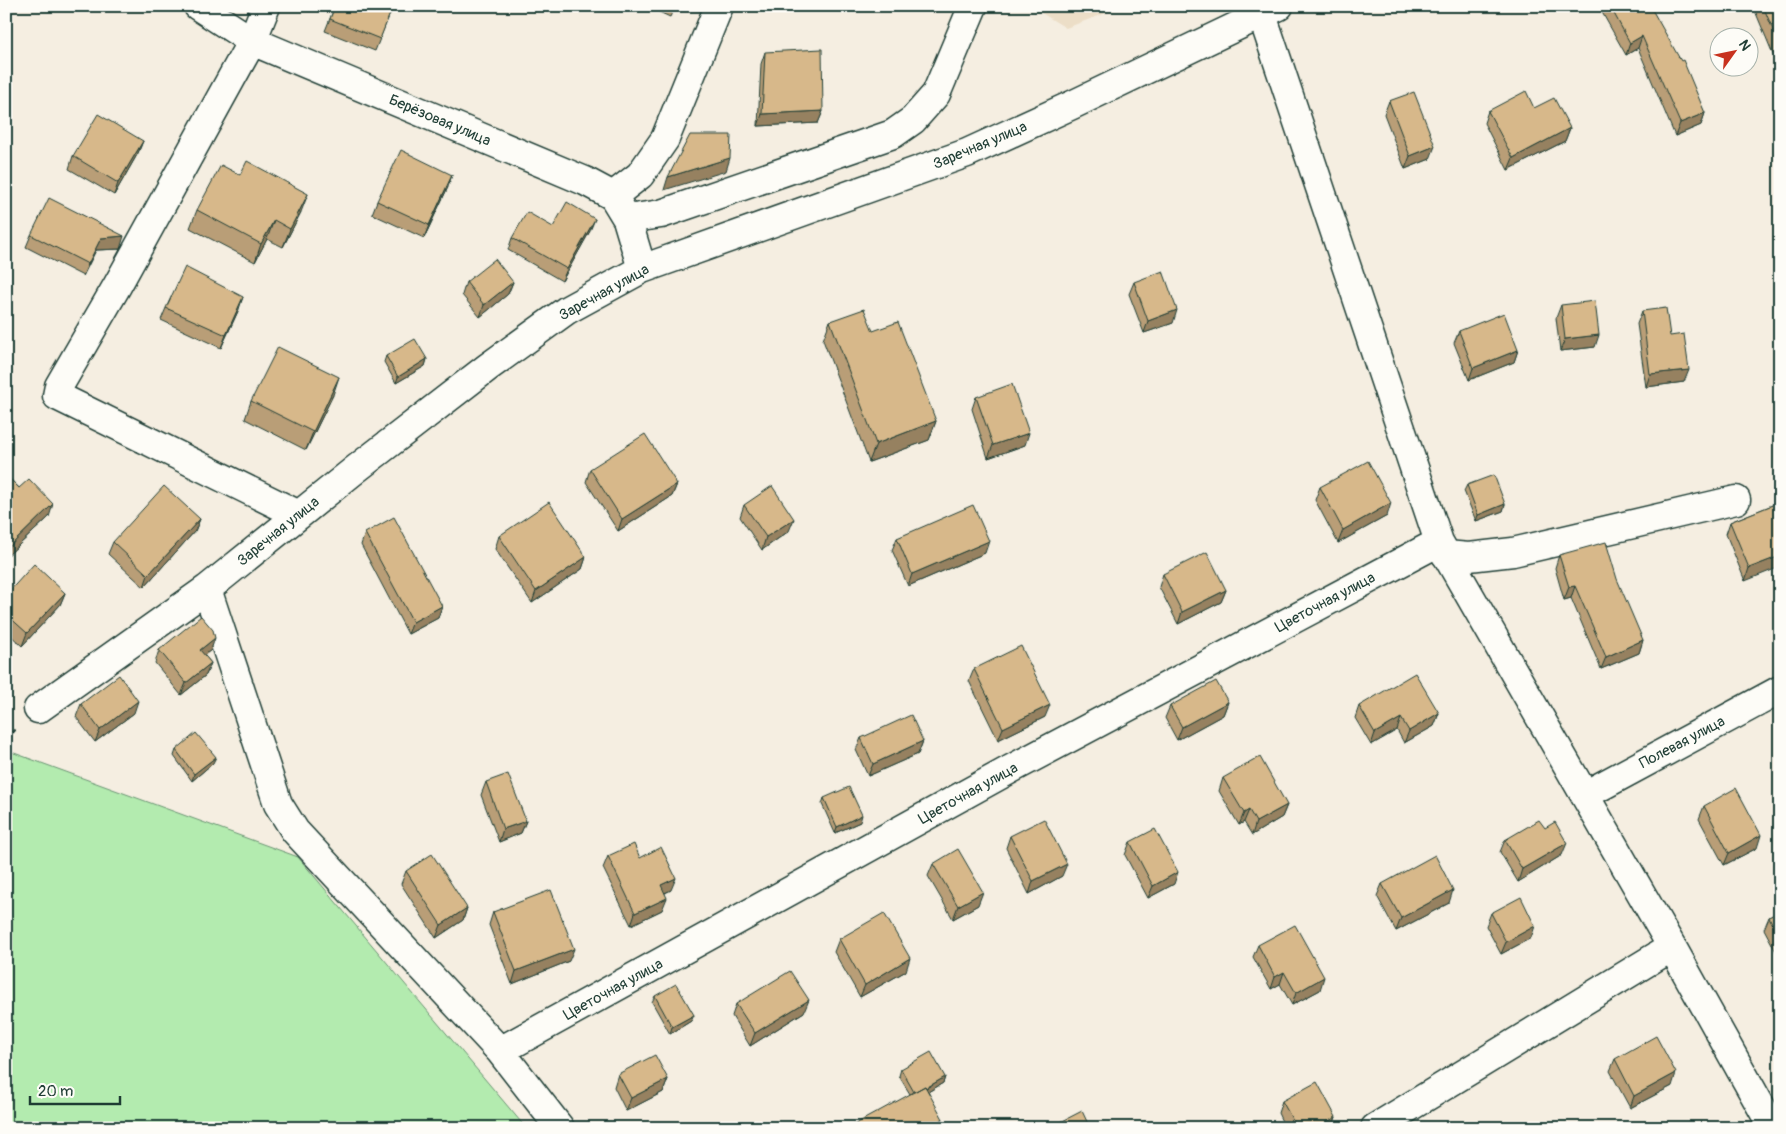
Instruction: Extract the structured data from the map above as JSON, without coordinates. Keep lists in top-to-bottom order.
{
  "streets": {
    "street": [
      "Берёзовая улица",
      "Заречная улица",
      "Цветочная улица",
      "Полевая улица"
    ]
  },
  "scale_bar": "20 m",
  "north": "top right"
}
